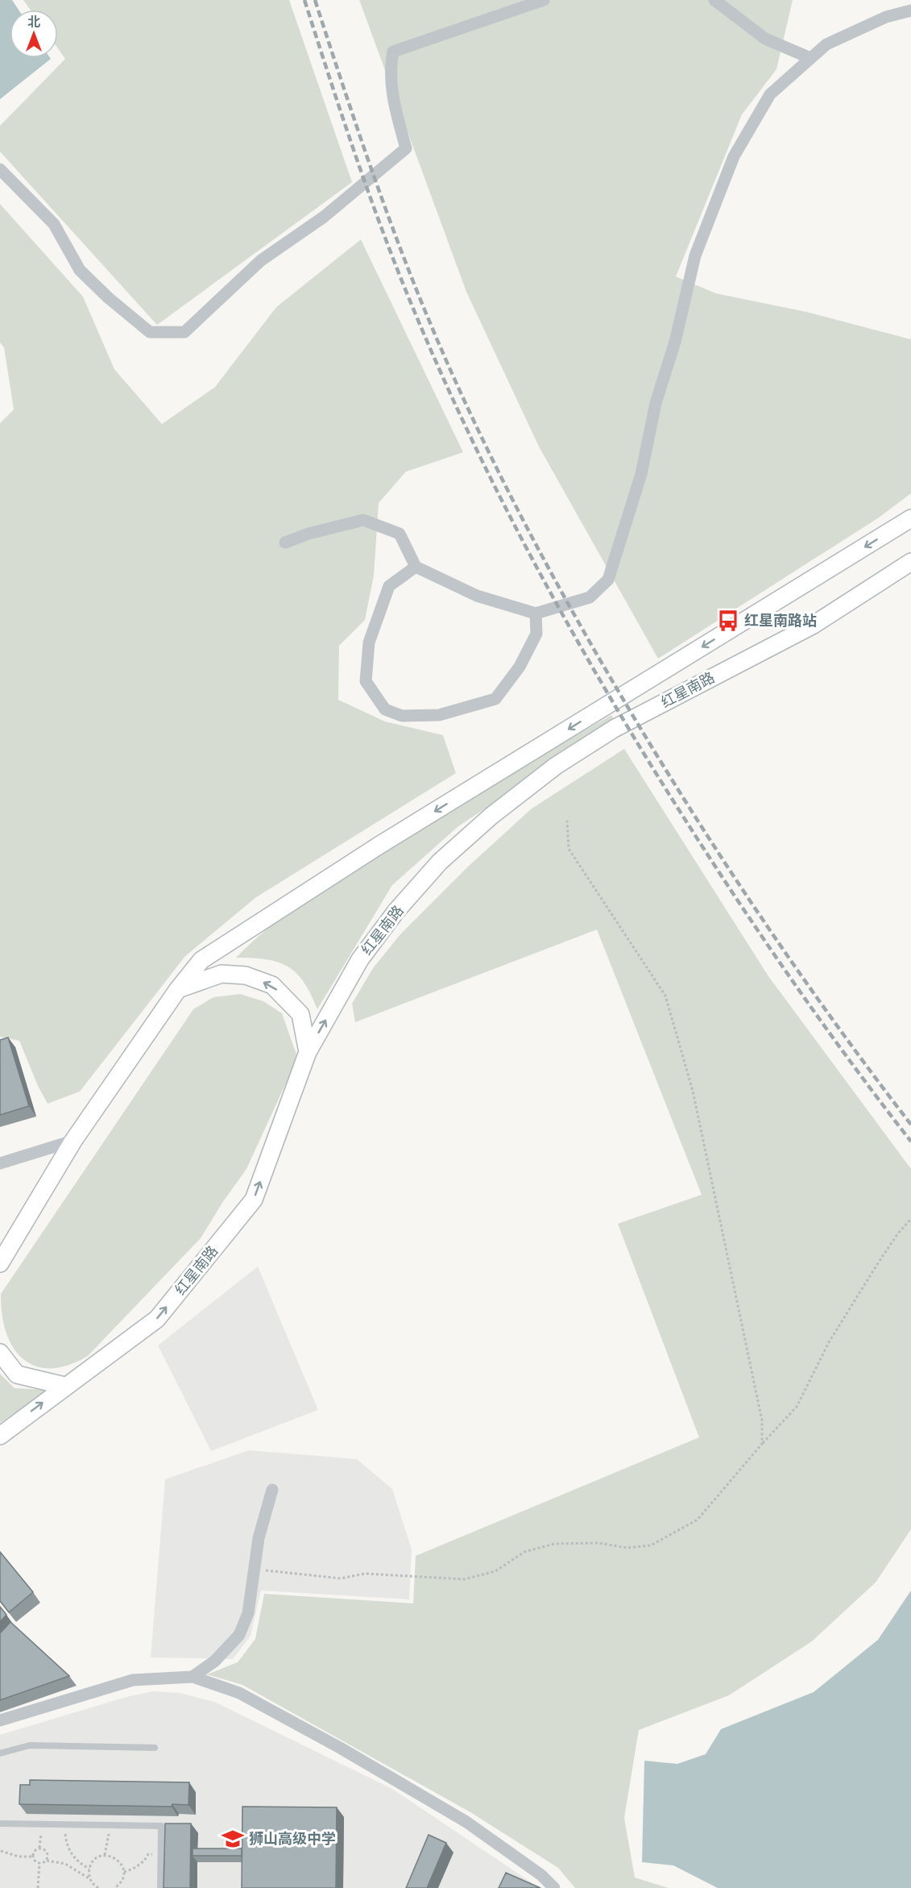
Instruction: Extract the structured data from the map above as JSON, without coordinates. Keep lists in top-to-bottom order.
{
  "streets": {
    "main road": ["红星南路"]
  },
  "places": {
    "bus stop": ["红星南路站"],
    "school or university": ["狮山高级中学"]
  },
  "north": "top"
}
